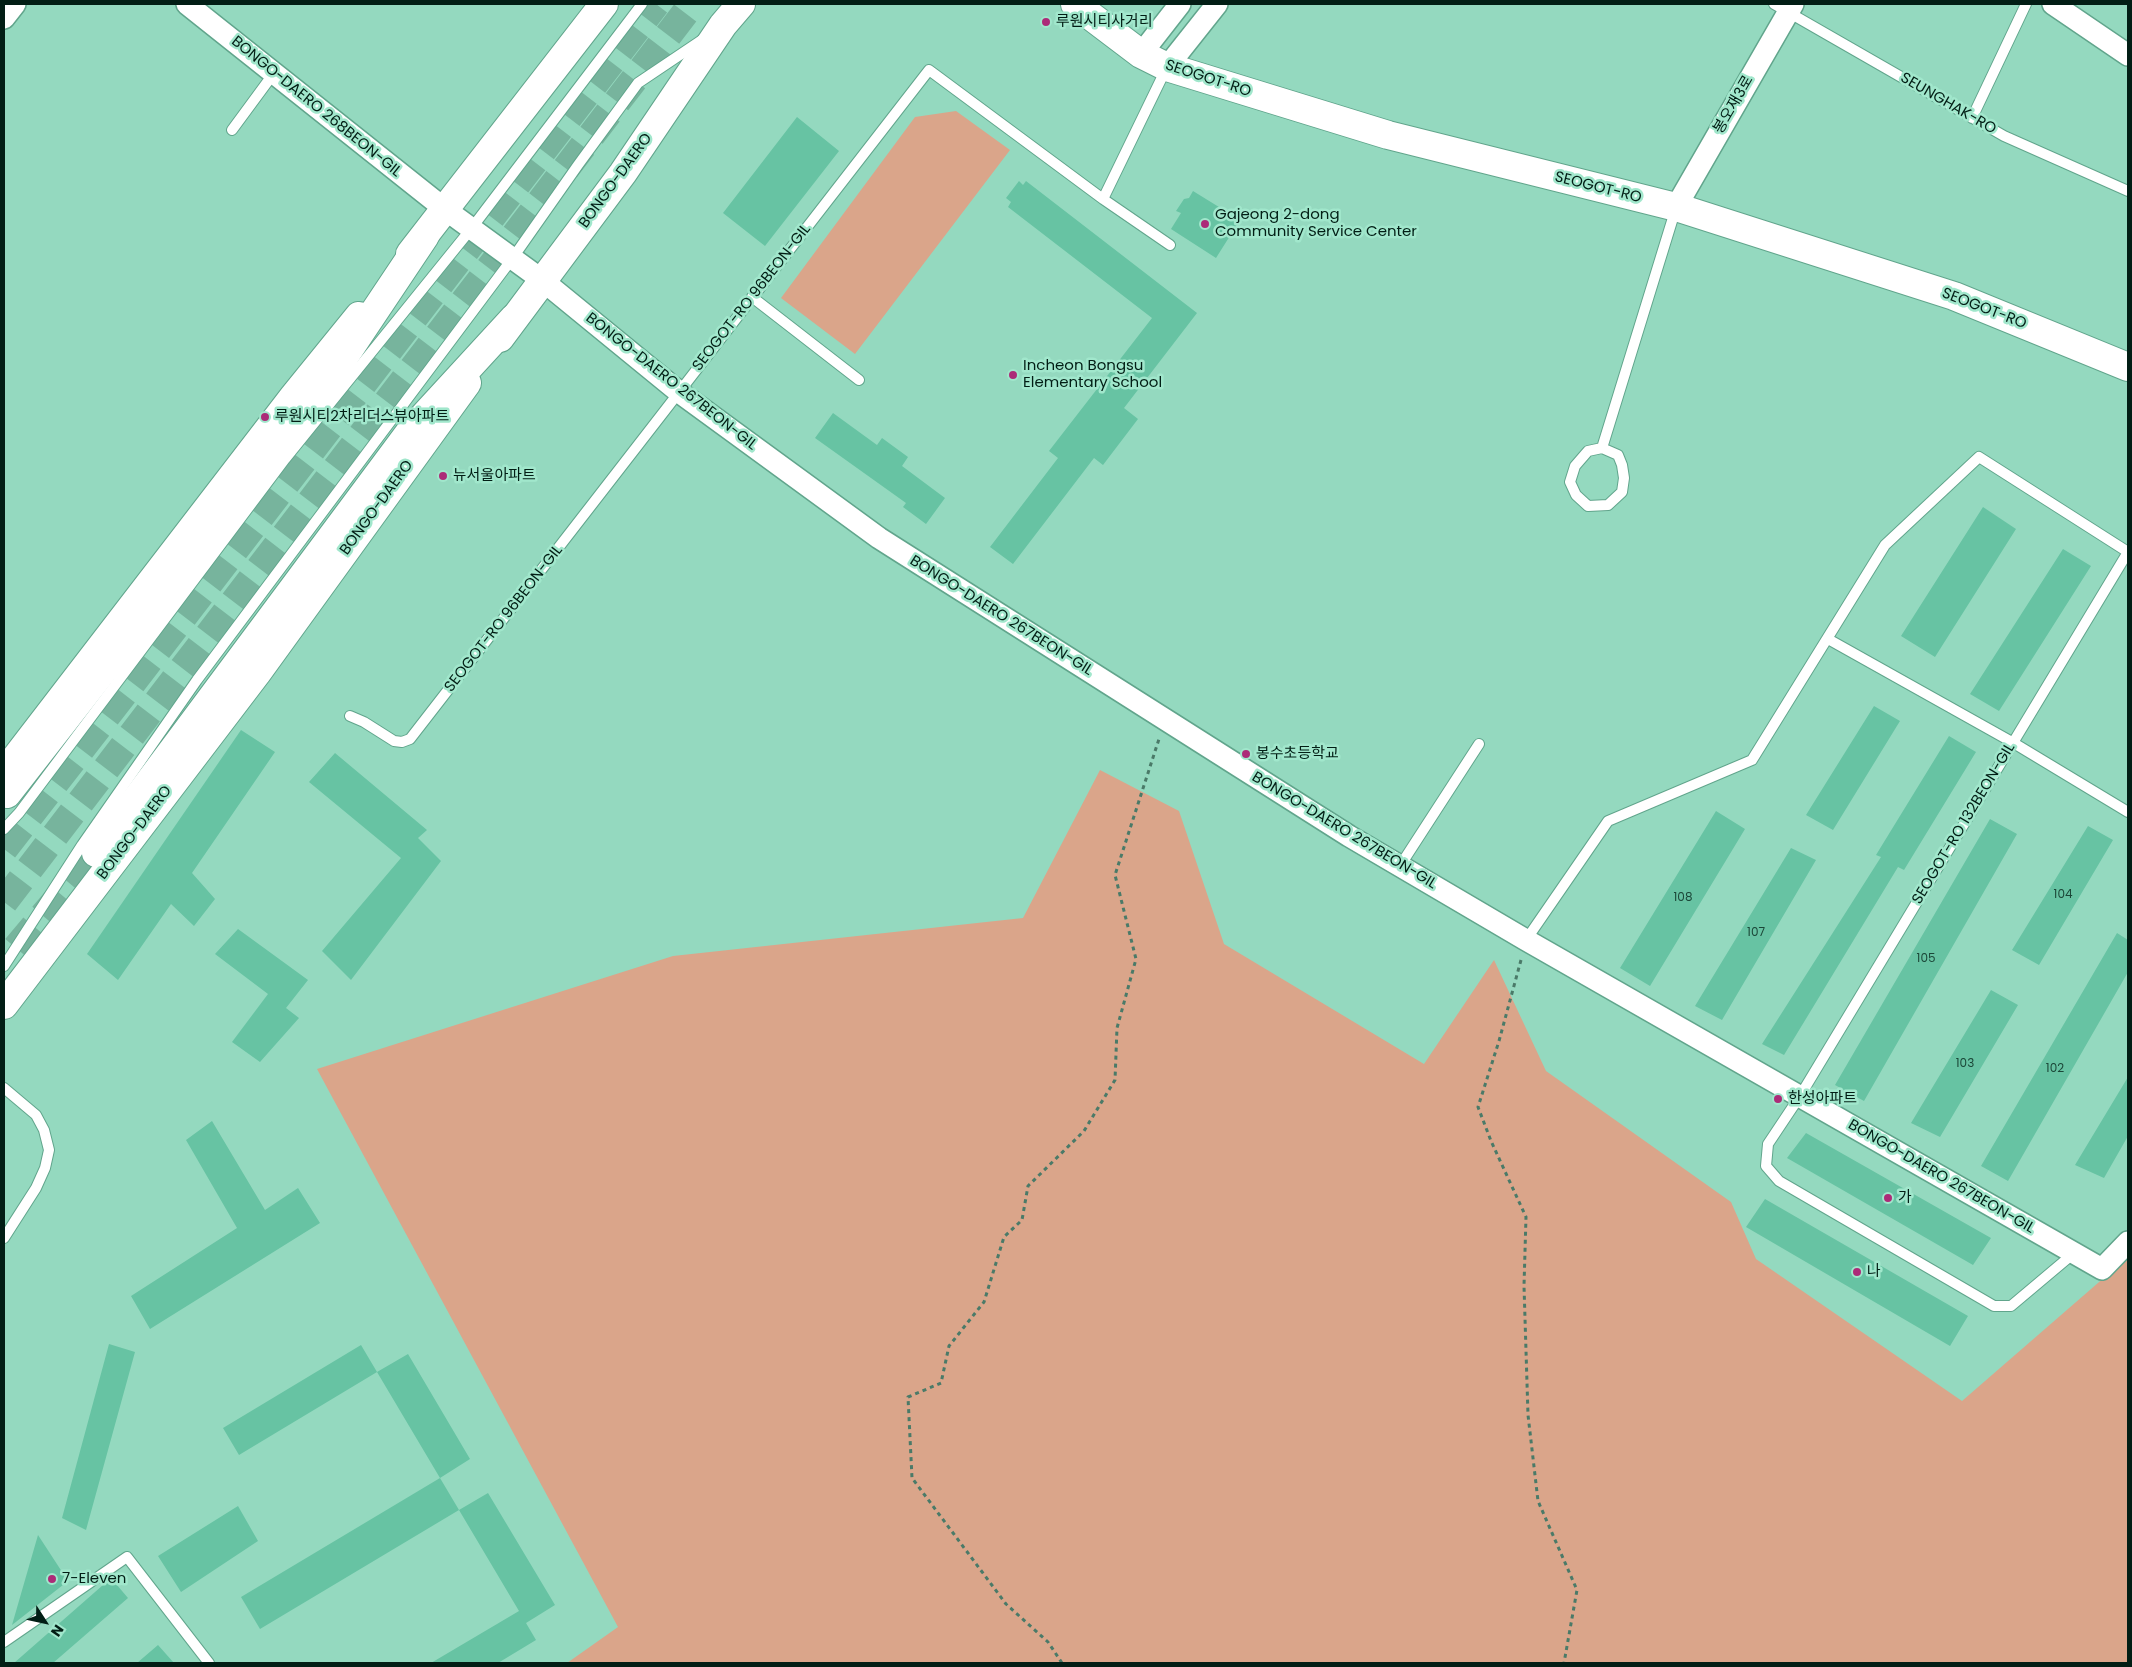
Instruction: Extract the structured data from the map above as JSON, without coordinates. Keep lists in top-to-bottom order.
{
  "streets": {
    "main road": ["SEOGOT-RO", "BONGO-DAERO"],
    "street": ["봉오재3로", "BONGO-DAERO 268BEON-GIL", "BONGO-DAERO 267BEON-GIL"],
    "lane": ["SEUNGHAK-RO", "SEOGOT-RO 96BEON-GIL", "SEOGOT-RO 132BEON-GIL"]
  },
  "crossings": [
    ["SEOGOT-RO", "봉오재3로"],
    ["SEUNGHAK-RO", "봉오재3로"],
    ["BONGO-DAERO 268BEON-GIL", "BONGO-DAERO 267BEON-GIL"],
    ["BONGO-DAERO", "BONGO-DAERO 267BEON-GIL"],
    ["SEOGOT-RO 96BEON-GIL", "BONGO-DAERO 267BEON-GIL"],
    ["BONGO-DAERO 267BEON-GIL", "SEOGOT-RO 132BEON-GIL"]
  ],
  "places": [
    "루원시티사거리",
    "Gajeong 2-dong Community Service Center",
    "Incheon Bongsu Elementary School",
    "루원시티2차리더스뷰아파트",
    "뉴서울아파트",
    "봉수초등학교",
    "한성아파트",
    "가",
    "나",
    "7-Eleven"
  ],
  "house_numbers": [
    "104",
    "108",
    "107",
    "105",
    "103",
    "102"
  ],
  "north": "bottom right"
}
